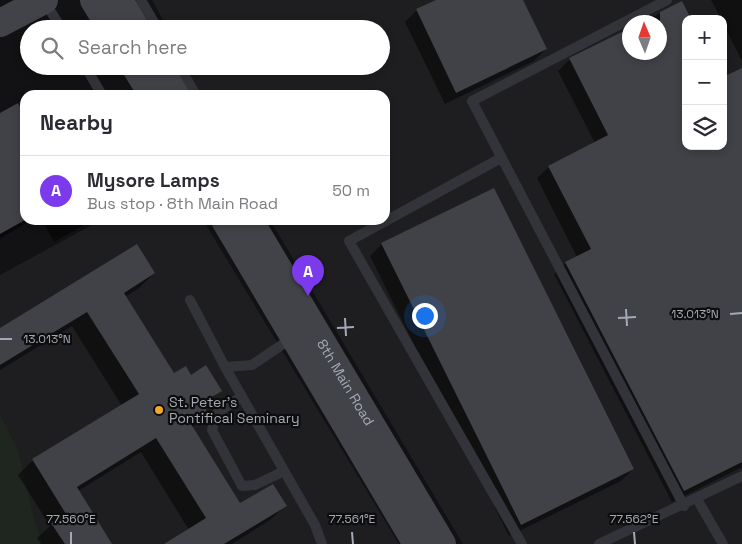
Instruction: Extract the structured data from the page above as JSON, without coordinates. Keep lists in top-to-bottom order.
{
  "streets": {
    "main road": ["8th Main Road"]
  },
  "places": ["St. Peter's Pontifical Seminary"],
  "north": "top",
  "page": {
    "map_buttons": ["+", "−"],
    "search": "Search here",
    "heading": "Nearby",
    "list": [
      {
        "mark": "A",
        "name": "Mysore Lamps",
        "note": "Bus stop · 8th Main Road",
        "value": "50 m"
      }
    ],
    "pins": "A"
  },
  "coordinates": [
    "13.013°N",
    "77.560°E",
    "77.561°E",
    "77.562°E"
  ]
}
